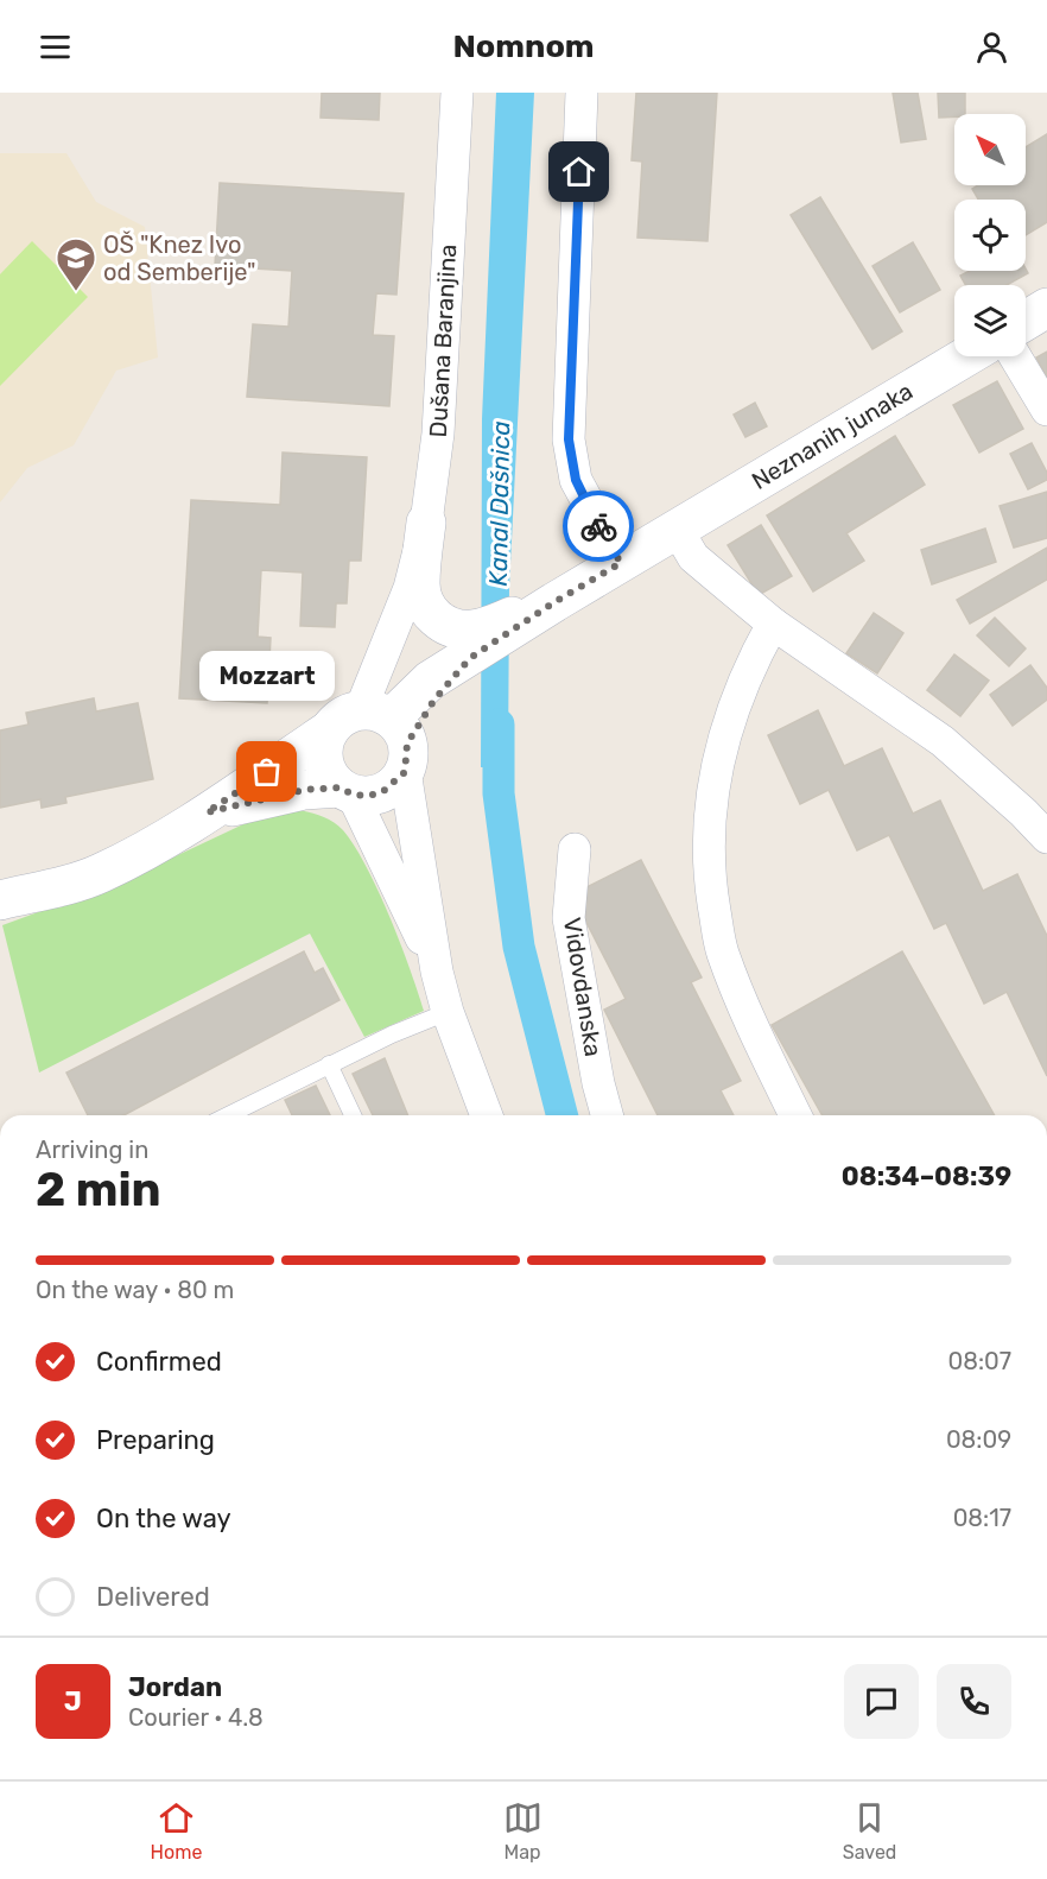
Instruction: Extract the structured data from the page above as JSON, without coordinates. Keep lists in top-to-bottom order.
{
  "streets": {
    "main road": ["Neznanih junaka"],
    "street": ["Dušana Baranjina", "Vidovdanska"]
  },
  "water": ["Kanal Dašnica"],
  "places": {
    "school or university": ["OŠ \"Knez Ivo od Semberije\""],
    "other": ["Mozzart"]
  },
  "north": "top left",
  "page": {
    "header": "Nomnom",
    "bubble": "Mozzart",
    "heading": ["2 min", "Arriving in", "08:34–08:39"],
    "panel": ["Jordan", "Courier · 4.8"],
    "bar": "On the way · 80 m",
    "list": [
      ["Confirmed", "08:07"],
      ["Preparing", "08:09"],
      ["On the way", "08:17"],
      "Delivered"
    ],
    "round": "J",
    "tabs": ["Home", "Map", "Saved"]
  }
}
